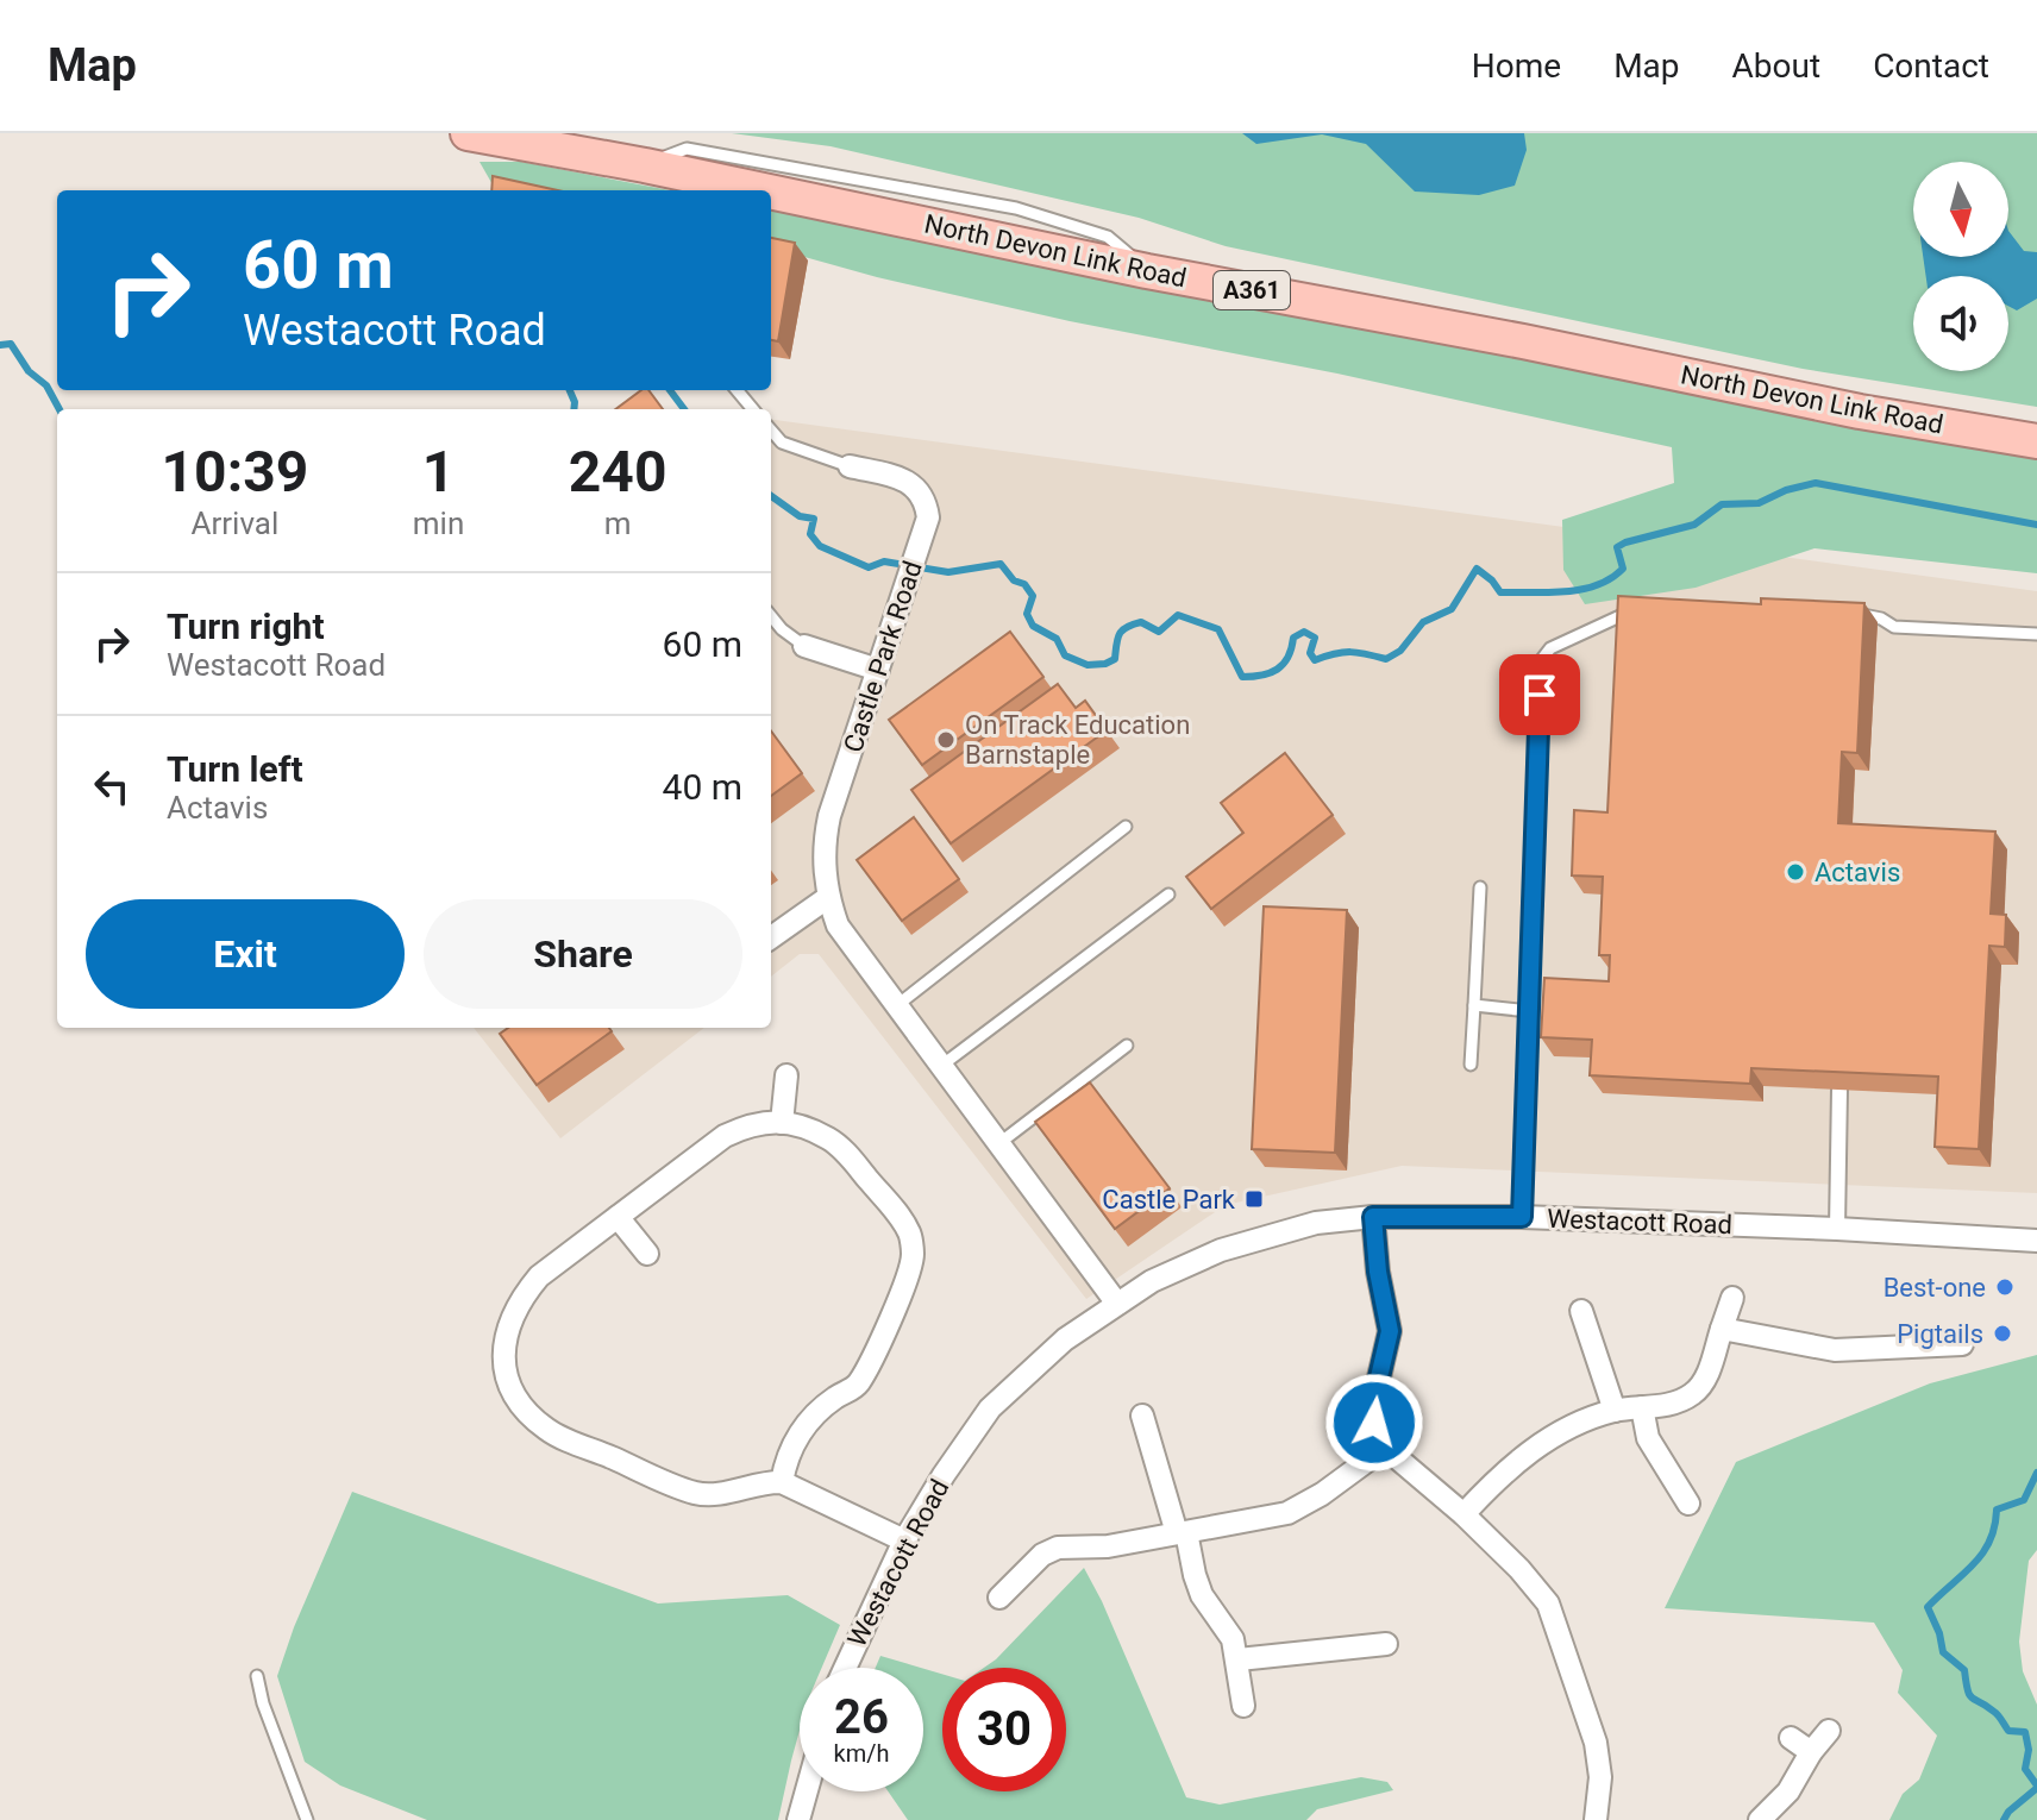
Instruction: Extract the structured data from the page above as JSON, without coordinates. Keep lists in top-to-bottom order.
{
  "streets": {
    "highway": ["North Devon Link Road", "A361"],
    "street": ["Castle Park Road", "Westacott Road"]
  },
  "crossings": [
    ["Castle Park Road", "Westacott Road"]
  ],
  "places": {
    "other": [
      "On Track Education Barnstaple",
      "Actavis",
      "Best-one",
      "Pigtails"
    ],
    "transit": ["Castle Park"]
  },
  "north": "bottom",
  "page": {
    "header": "Map",
    "nav": [
      "Home",
      "Map",
      "About",
      "Contact"
    ],
    "turn": ["60 m", "Westacott Road"],
    "eta": [
      "10:39",
      "Arrival",
      "1",
      "min",
      "240",
      "m"
    ],
    "list": [
      {
        "name": "Turn right",
        "note": "Westacott Road",
        "value": "60 m"
      },
      {
        "name": "Turn left",
        "note": "Actavis",
        "value": "40 m"
      }
    ],
    "buttons": ["Exit", "Share"],
    "speed": "26 km/h",
    "limit": "30"
  }
}
